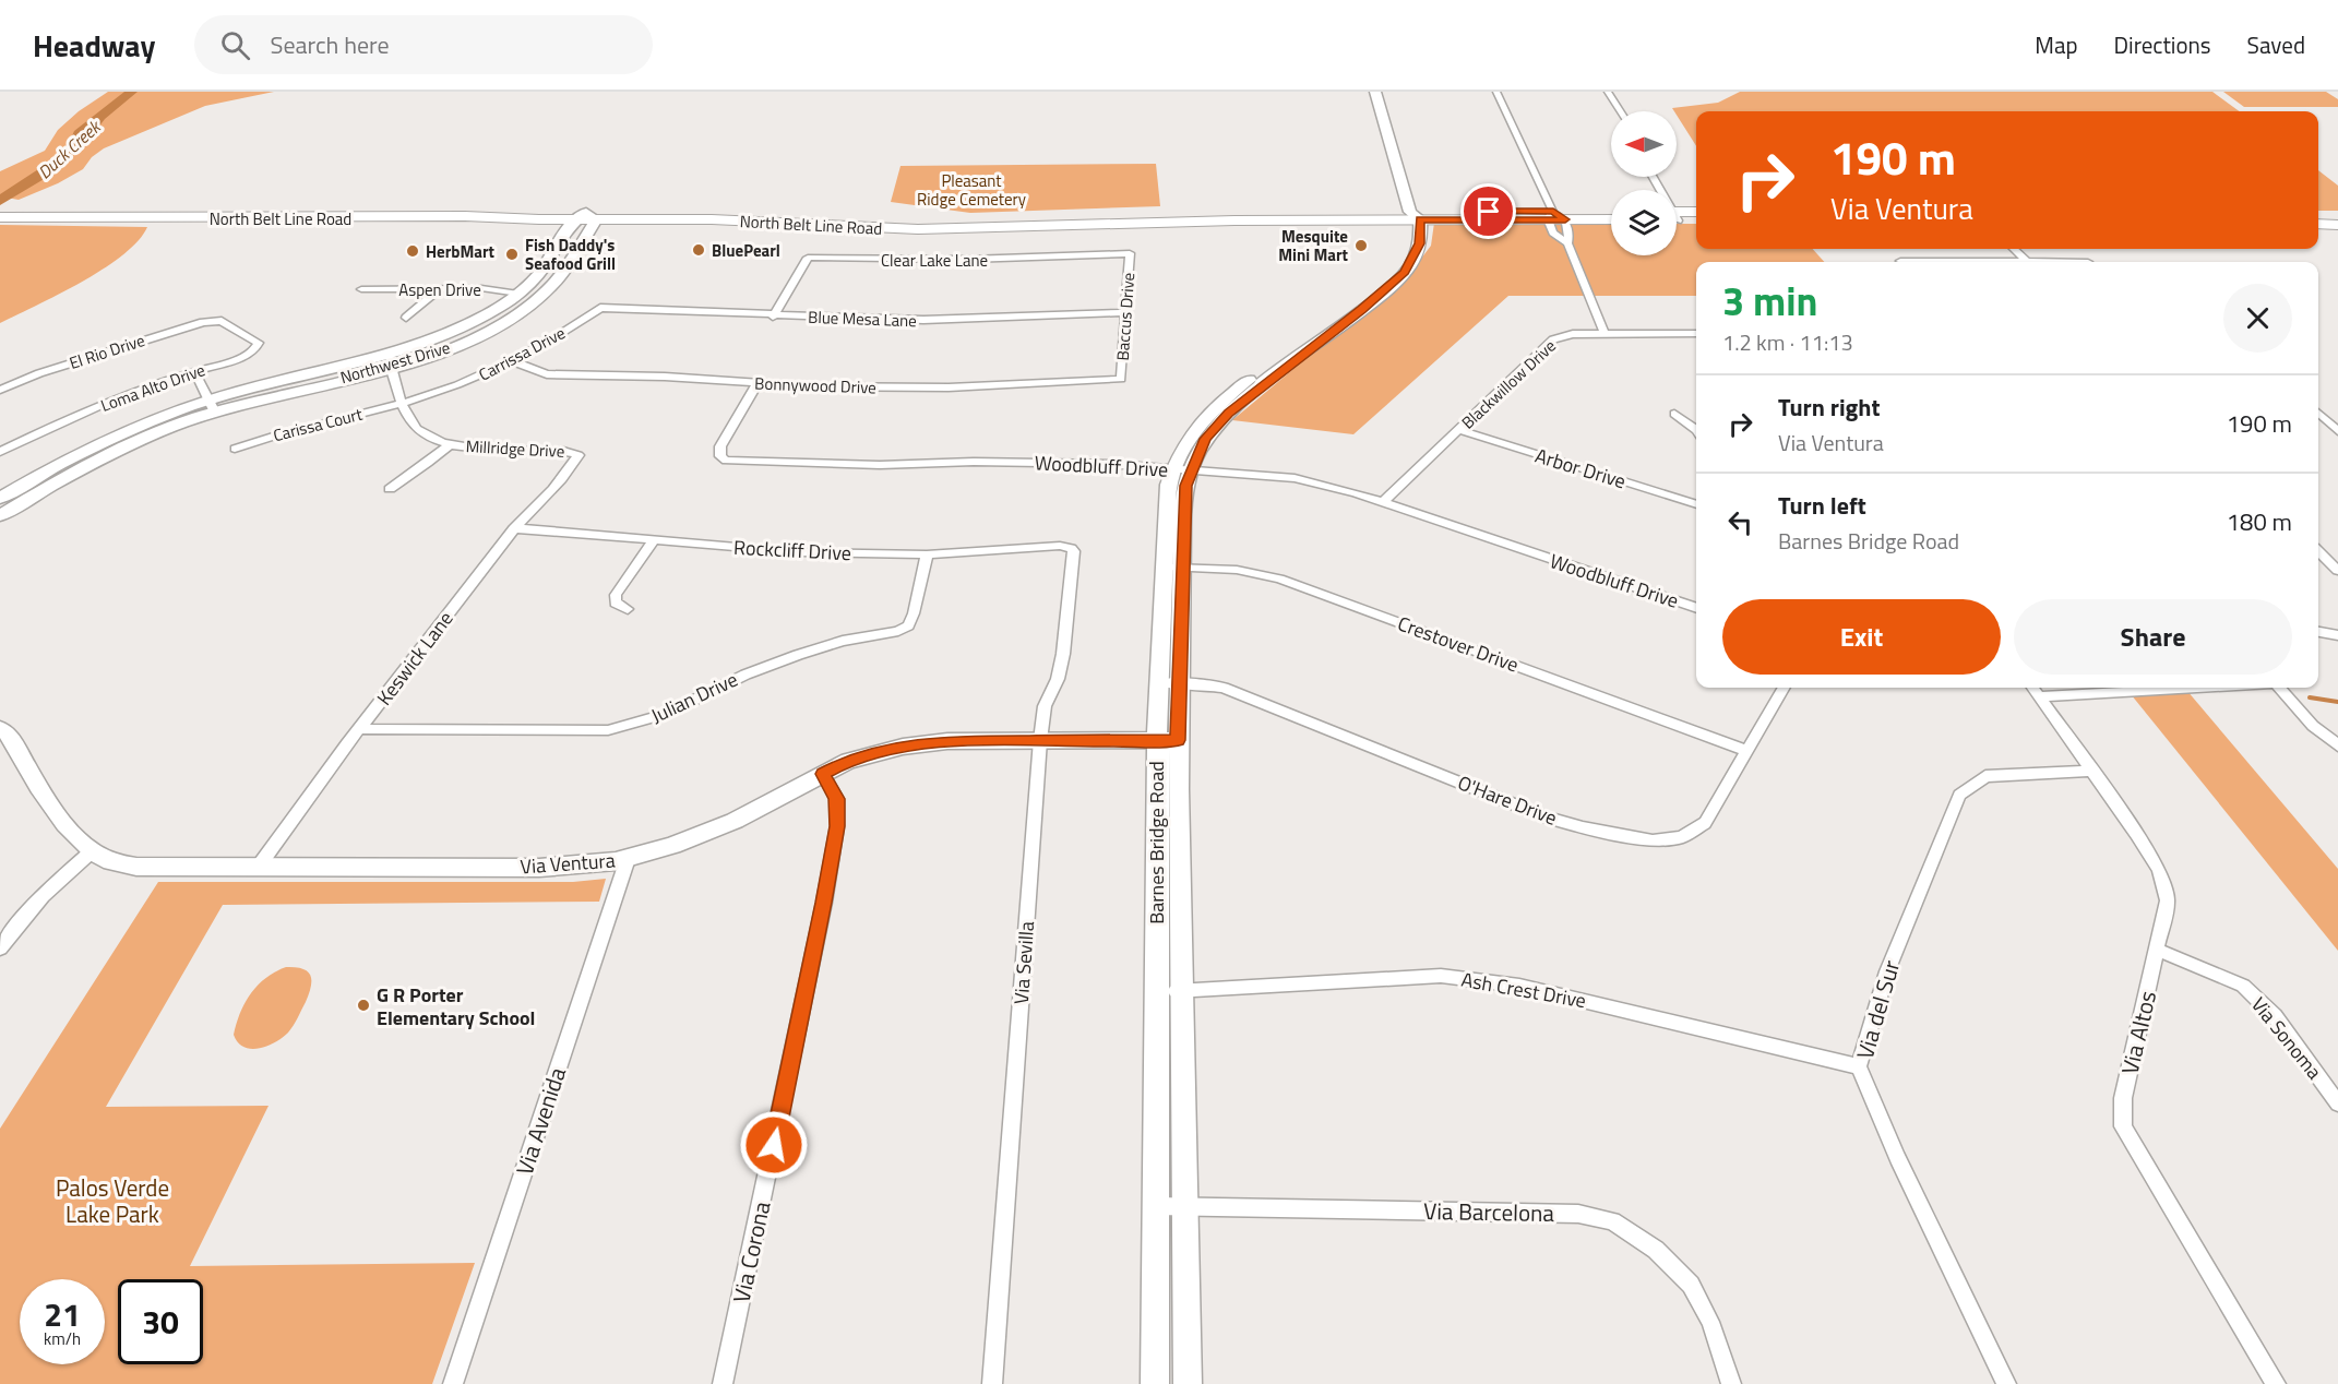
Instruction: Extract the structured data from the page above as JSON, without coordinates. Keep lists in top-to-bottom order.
{
  "streets": {
    "main road": [
      "North Belt Line Road",
      "Northwest Drive",
      "Barnes Bridge Road",
      "Via Ventura"
    ],
    "street": [
      "Clear Lake Lane",
      "Aspen Drive",
      "Baccus Drive",
      "Blue Mesa Lane",
      "El Rio Drive",
      "Carrissa Drive",
      "Blackwillow Drive",
      "Bonnywood Drive",
      "Loma Alto Drive",
      "Carissa Court",
      "Millridge Drive",
      "Woodbluff Drive",
      "Arbor Drive",
      "Rockcliff Drive",
      "Crestover Drive",
      "Keswick Lane",
      "Julian Drive",
      "O'Hare Drive",
      "Via Sevilla",
      "Ash Crest Drive",
      "Via del Sur",
      "Via Altos",
      "Via Sonoma",
      "Via Avenida",
      "Via Barcelona",
      "Via Corona"
    ]
  },
  "crossings": [
    ["North Belt Line Road", "Northwest Drive"],
    ["North Belt Line Road", "Barnes Bridge Road"],
    ["Clear Lake Lane", "Baccus Drive"],
    ["Clear Lake Lane", "Blue Mesa Lane"],
    ["Aspen Drive", "Northwest Drive"],
    ["Baccus Drive", "Blue Mesa Lane"],
    ["Baccus Drive", "Bonnywood Drive"],
    ["Blue Mesa Lane", "Carrissa Drive"],
    ["El Rio Drive", "Loma Alto Drive"],
    ["Carrissa Drive", "Bonnywood Drive"],
    ["Carrissa Drive", "Carissa Court"],
    ["Carrissa Drive", "Millridge Drive"],
    ["Northwest Drive", "Millridge Drive"],
    ["Blackwillow Drive", "Woodbluff Drive"],
    ["Blackwillow Drive", "Arbor Drive"],
    ["Bonnywood Drive", "Woodbluff Drive"],
    ["Carissa Court", "Millridge Drive"],
    ["Millridge Drive", "Keswick Lane"],
    ["Woodbluff Drive", "Barnes Bridge Road"],
    ["Rockcliff Drive", "Keswick Lane"],
    ["Rockcliff Drive", "Julian Drive"],
    ["Rockcliff Drive", "Via Sevilla"],
    ["Crestover Drive", "O'Hare Drive"],
    ["Crestover Drive", "Barnes Bridge Road"],
    ["Keswick Lane", "Julian Drive"],
    ["Keswick Lane", "Via Ventura"],
    ["O'Hare Drive", "Barnes Bridge Road"],
    ["Barnes Bridge Road", "Via Ventura"],
    ["Barnes Bridge Road", "Ash Crest Drive"],
    ["Barnes Bridge Road", "Via Barcelona"],
    ["Via Ventura", "Via Sevilla"],
    ["Via Ventura", "Via Avenida"],
    ["Via Ventura", "Via Corona"],
    ["Ash Crest Drive", "Via del Sur"],
    ["Via del Sur", "Via Altos"],
    ["Via Altos", "Via Sonoma"]
  ],
  "water": ["Duck Creek"],
  "parks": ["Pleasant Ridge Cemetery", "Palos Verde Lake Park"],
  "places": [
    "Mesquite Mini Mart",
    "BluePearl",
    "HerbMart",
    "Fish Daddy's Seafood Grill",
    "G R Porter Elementary School"
  ],
  "north": "left",
  "page": {
    "header": "Headway",
    "search": "Search here",
    "nav": ["Map", "Directions", "Saved"],
    "turn": ["190 m", "Via Ventura"],
    "heading": ["3 min", "1.2 km · 11:13"],
    "list": [
      {
        "name": "Turn right",
        "note": "Via Ventura",
        "value": "190 m"
      },
      {
        "name": "Turn left",
        "note": "Barnes Bridge Road",
        "value": "180 m"
      }
    ],
    "buttons": ["Exit", "Share"],
    "speed": "21 km/h",
    "limit": "30"
  }
}
